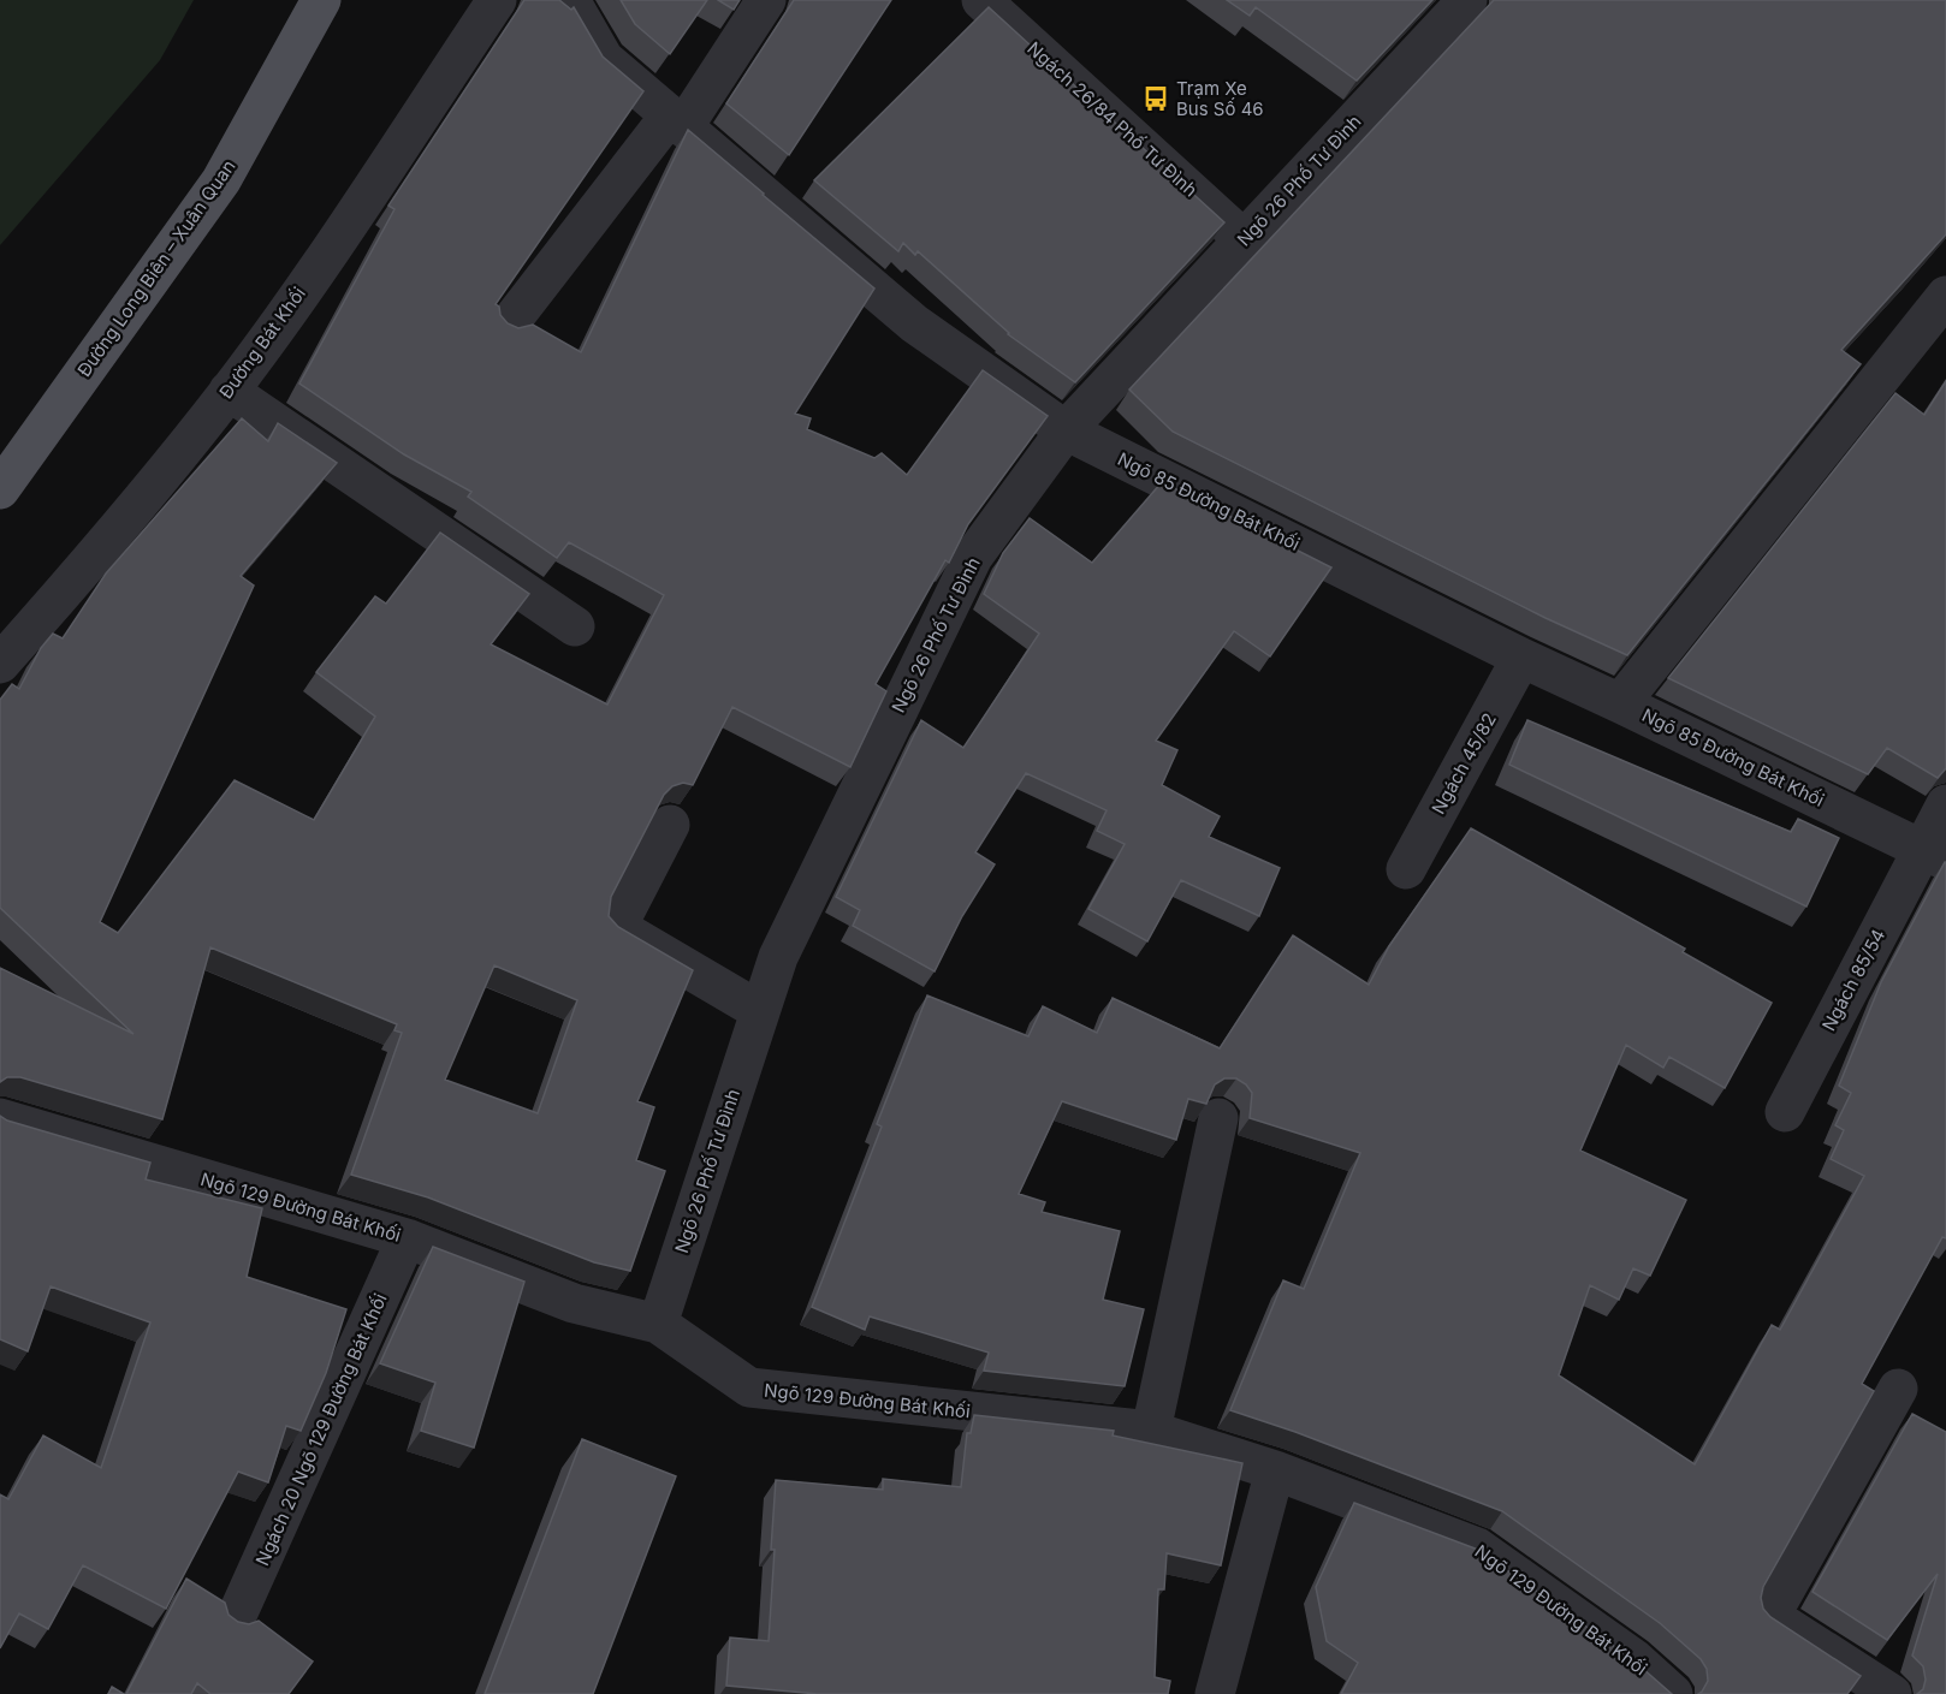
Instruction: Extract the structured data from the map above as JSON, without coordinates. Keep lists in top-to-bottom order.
{
  "streets": {
    "main road": ["Đường Long Biên – Xuân Quan"],
    "street": [
      "Ngách 26/84 Phố Tư Đình",
      "Ngõ 26 Phố Tư Đình",
      "Đường Bát Khối",
      "Ngõ 85 Đường Bát Khối",
      "Ngách 45/82",
      "Ngách 85/54",
      "Ngõ 129 Đường Bát Khối",
      "Ngách 20 Ngõ 129 Đường Bát Khối"
    ]
  },
  "crossings": [
    ["Ngách 26/84 Phố Tư Đình", "Ngõ 26 Phố Tư Đình"],
    ["Ngõ 26 Phố Tư Đình", "Ngõ 85 Đường Bát Khối"],
    ["Ngõ 26 Phố Tư Đình", "Ngõ 129 Đường Bát Khối"],
    ["Ngõ 85 Đường Bát Khối", "Ngách 45/82"],
    ["Ngõ 85 Đường Bát Khối", "Ngách 85/54"],
    ["Ngõ 129 Đường Bát Khối", "Ngách 20 Ngõ 129 Đường Bát Khối"]
  ],
  "places": {
    "bus stop": ["Trạm Xe Bus Số 46"]
  }
}
